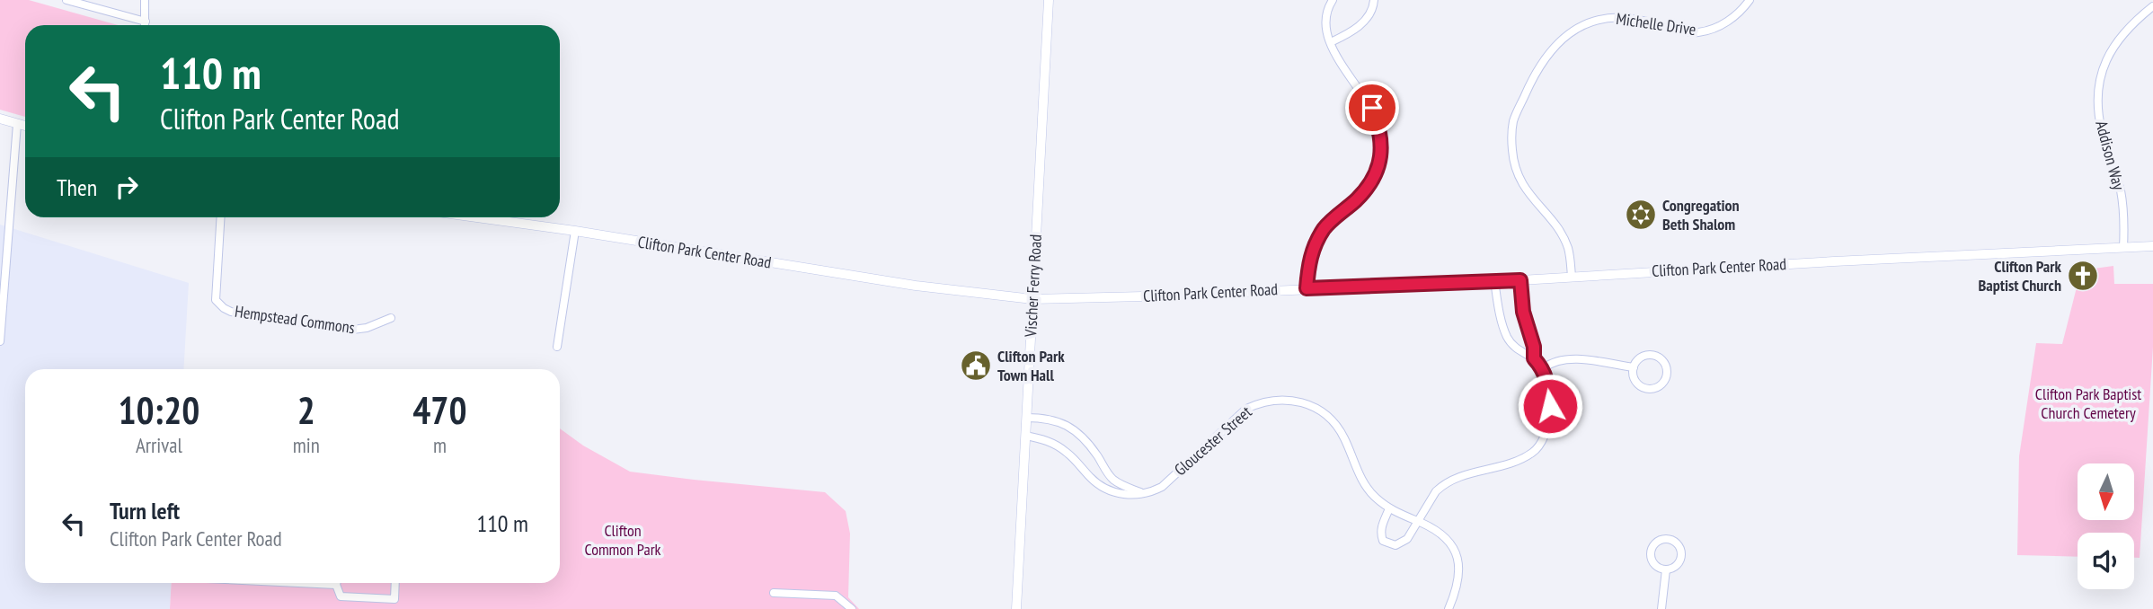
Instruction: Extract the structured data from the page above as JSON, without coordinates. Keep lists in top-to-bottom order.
{
  "streets": {
    "street": [
      "Michelle Drive",
      "Addison Way",
      "Clifton Park Center Road",
      "Vischer Ferry Road",
      "Hempstead Commons",
      "Gloucester Street"
    ]
  },
  "crossings": [
    ["Michelle Drive", "Clifton Park Center Road"],
    ["Addison Way", "Clifton Park Center Road"],
    ["Clifton Park Center Road", "Vischer Ferry Road"],
    ["Vischer Ferry Road", "Gloucester Street"]
  ],
  "parks": ["Clifton Park Baptist Church Cemetery", "Clifton Common Park"],
  "places": {
    "synagogue": ["Congregation Beth Shalom"],
    "church": ["Clifton Park Baptist Church"],
    "public building": ["Clifton Park Town Hall"]
  },
  "north": "bottom",
  "page": {
    "turn": ["110 m", "Clifton Park Center Road"],
    "then": "Then",
    "eta": [
      "10:20",
      "Arrival",
      "2",
      "min",
      "470",
      "m"
    ],
    "list": [
      {
        "name": "Turn left",
        "note": "Clifton Park Center Road",
        "value": "110 m"
      }
    ]
  }
}
